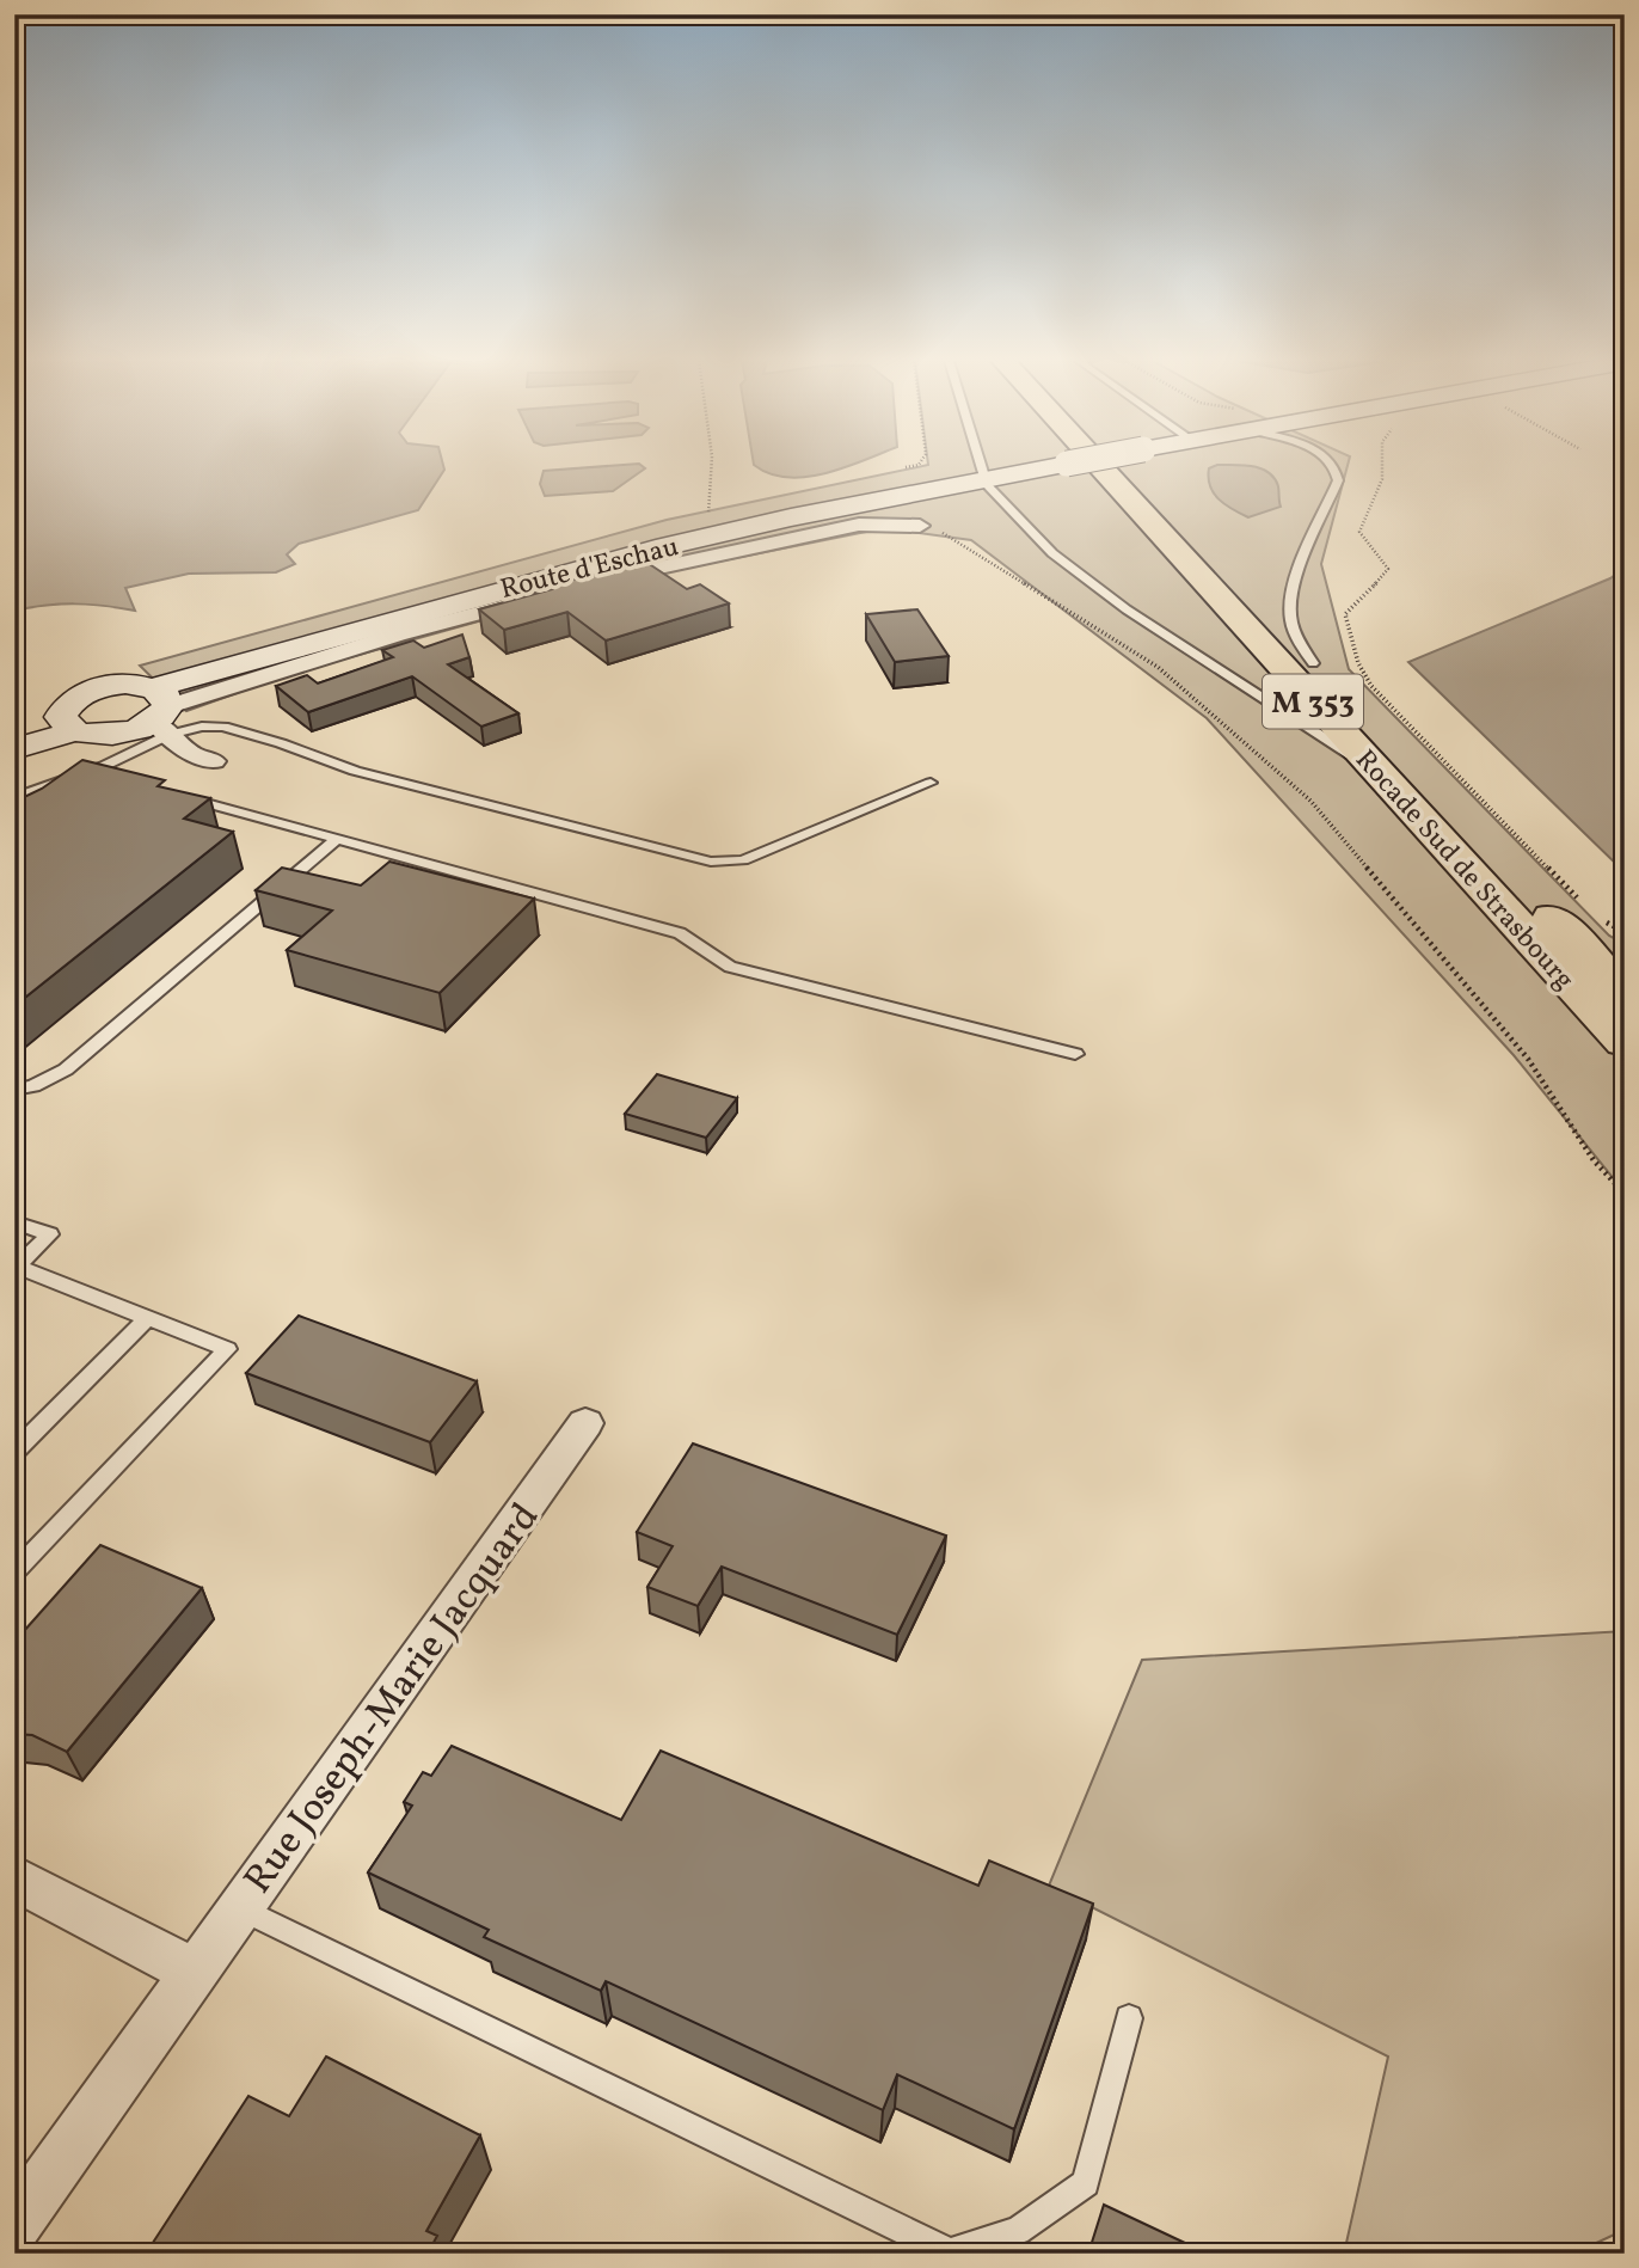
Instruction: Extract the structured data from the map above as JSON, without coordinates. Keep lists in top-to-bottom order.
{
  "streets": {
    "highway": ["M 353", "Rocade Sud de Strasbourg"],
    "main road": ["Route d'Eschau"],
    "street": ["Rue Joseph-Marie Jacquard"]
  }
}
